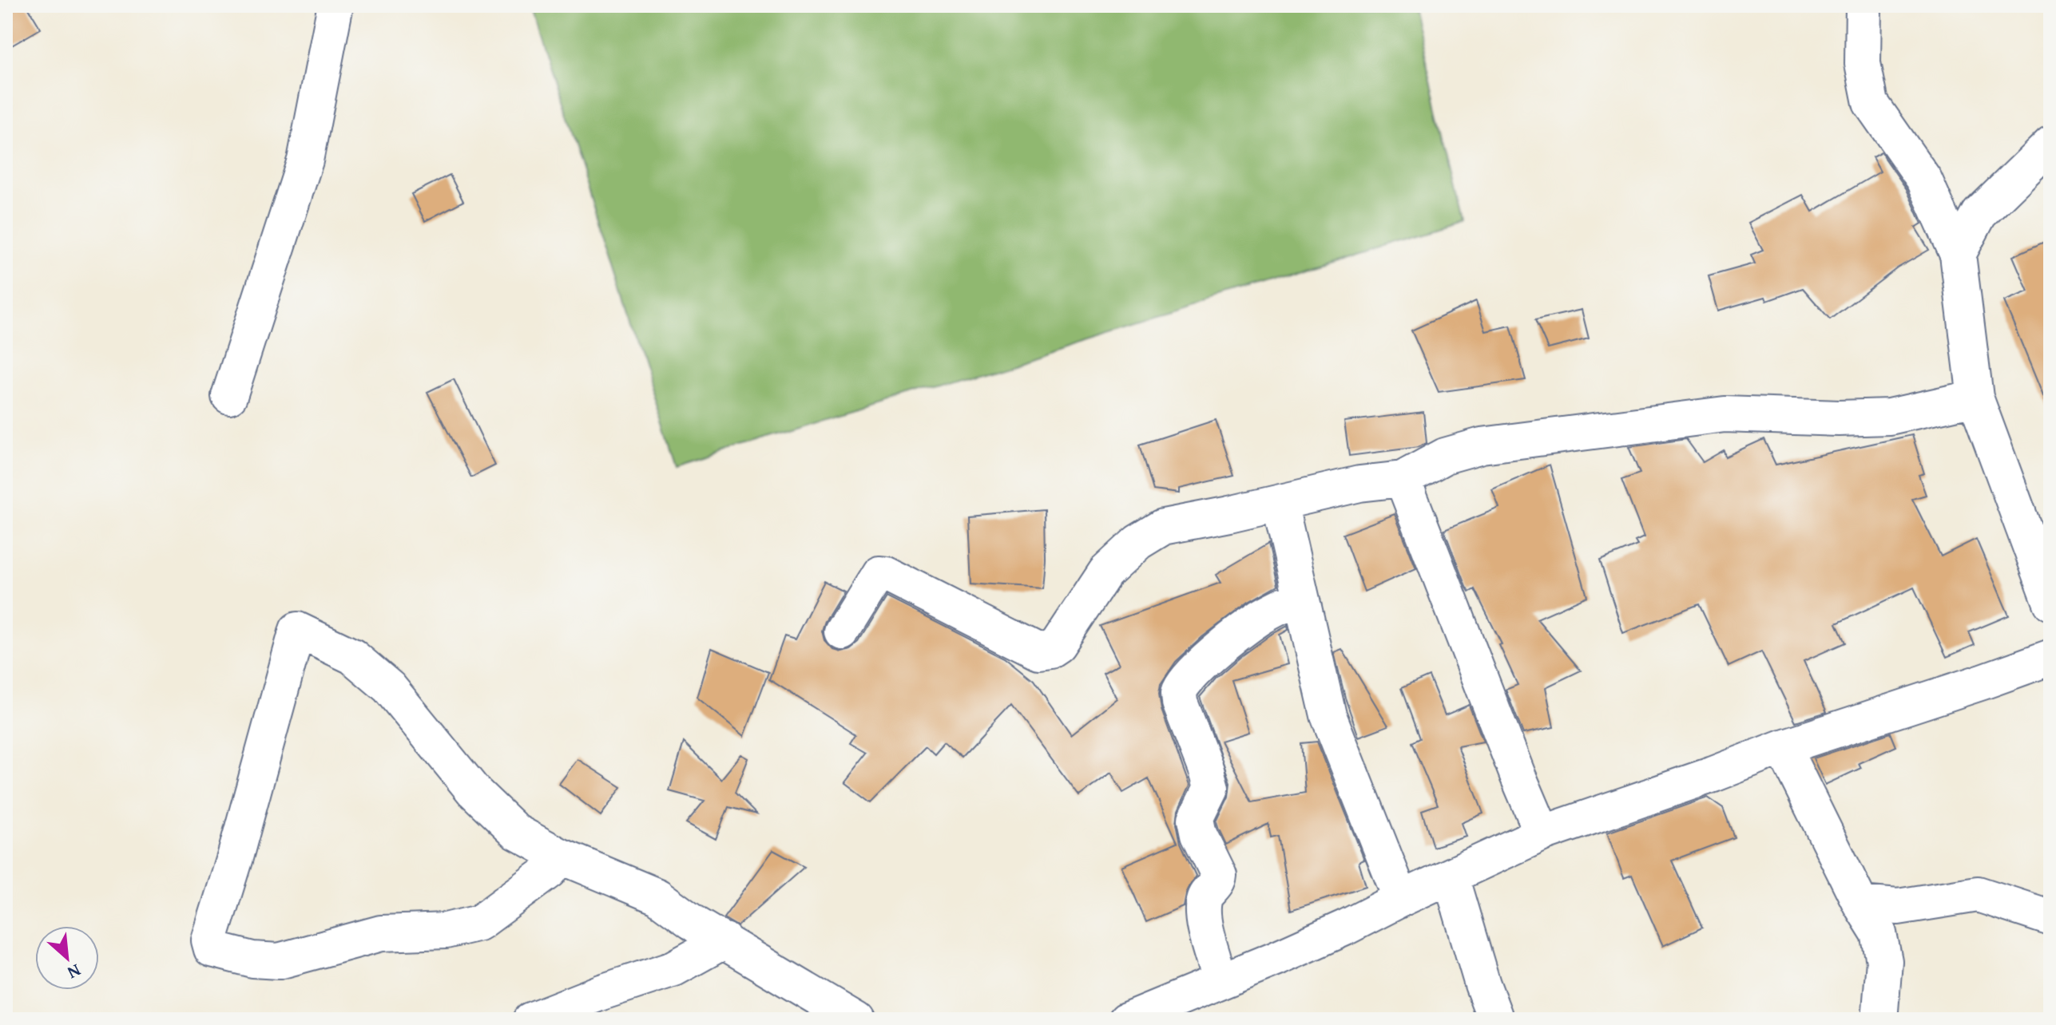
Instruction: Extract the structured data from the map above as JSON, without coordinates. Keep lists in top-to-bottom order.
{
  "north": "bottom right"
}
